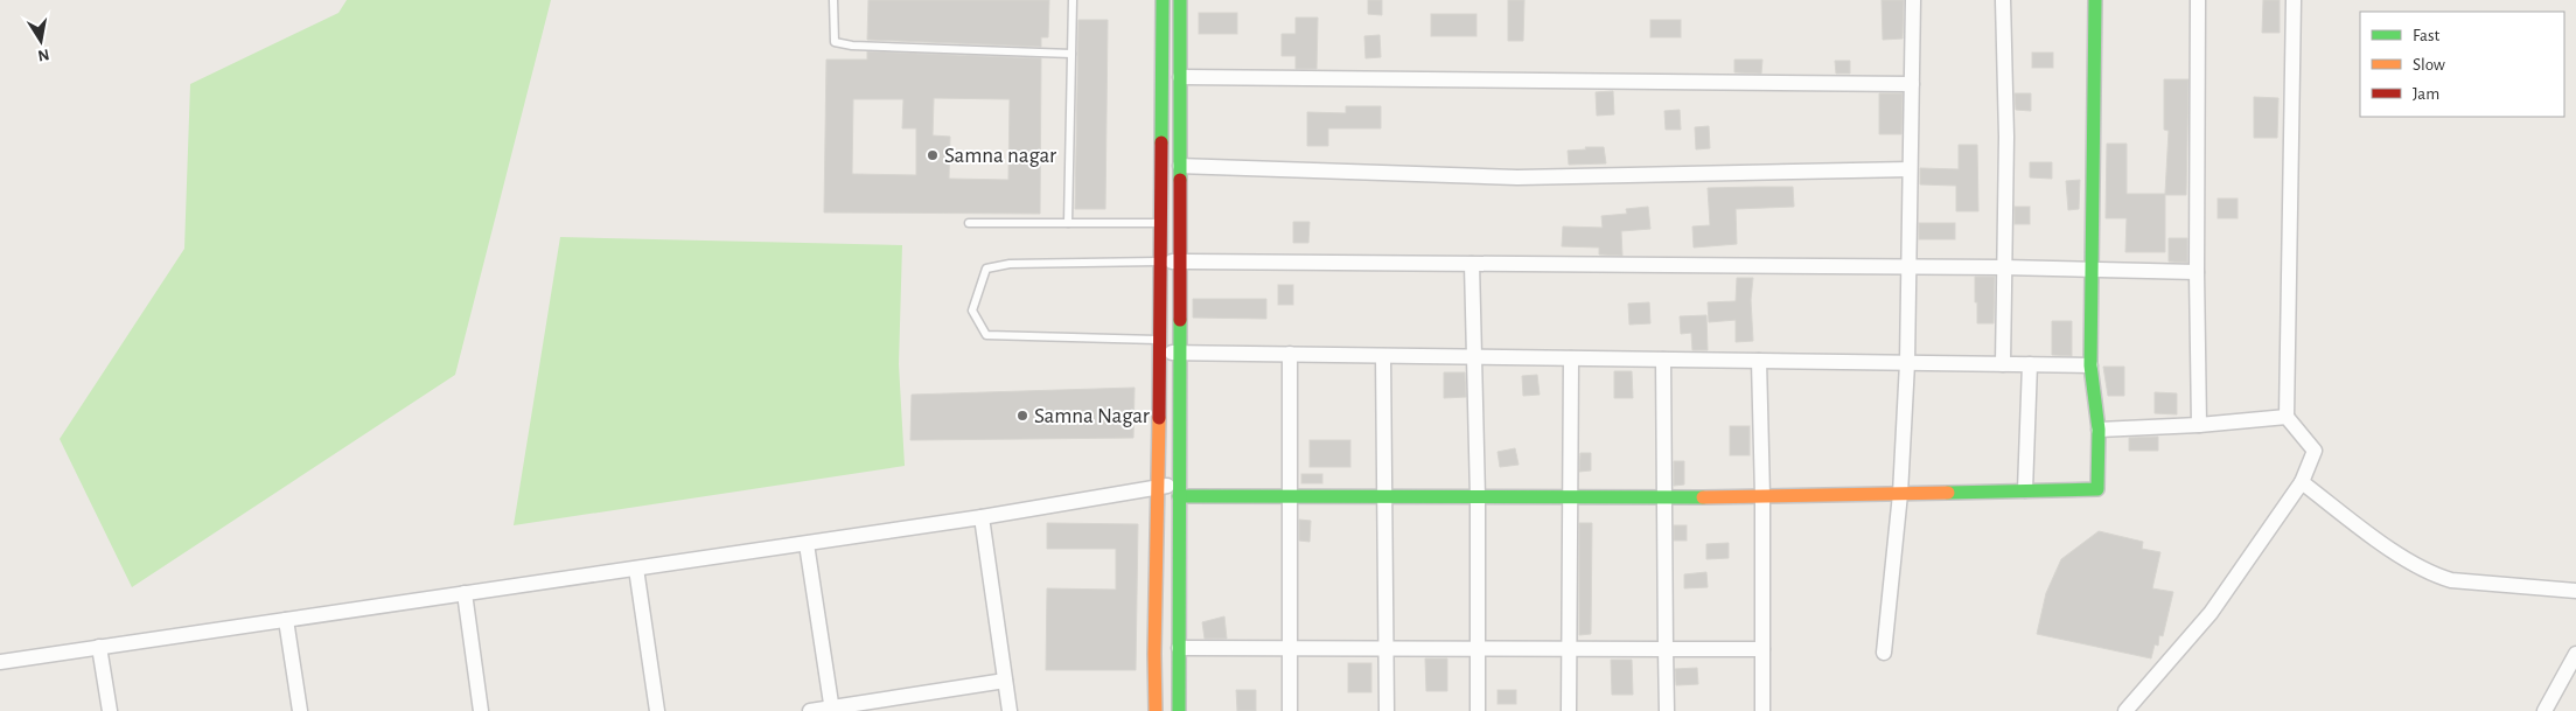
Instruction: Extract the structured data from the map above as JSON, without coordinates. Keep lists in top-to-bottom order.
{
  "places": ["Samna nagar", "Samna Nagar"],
  "legend": ["Fast", "Slow", "Jam"],
  "north": "bottom"
}
